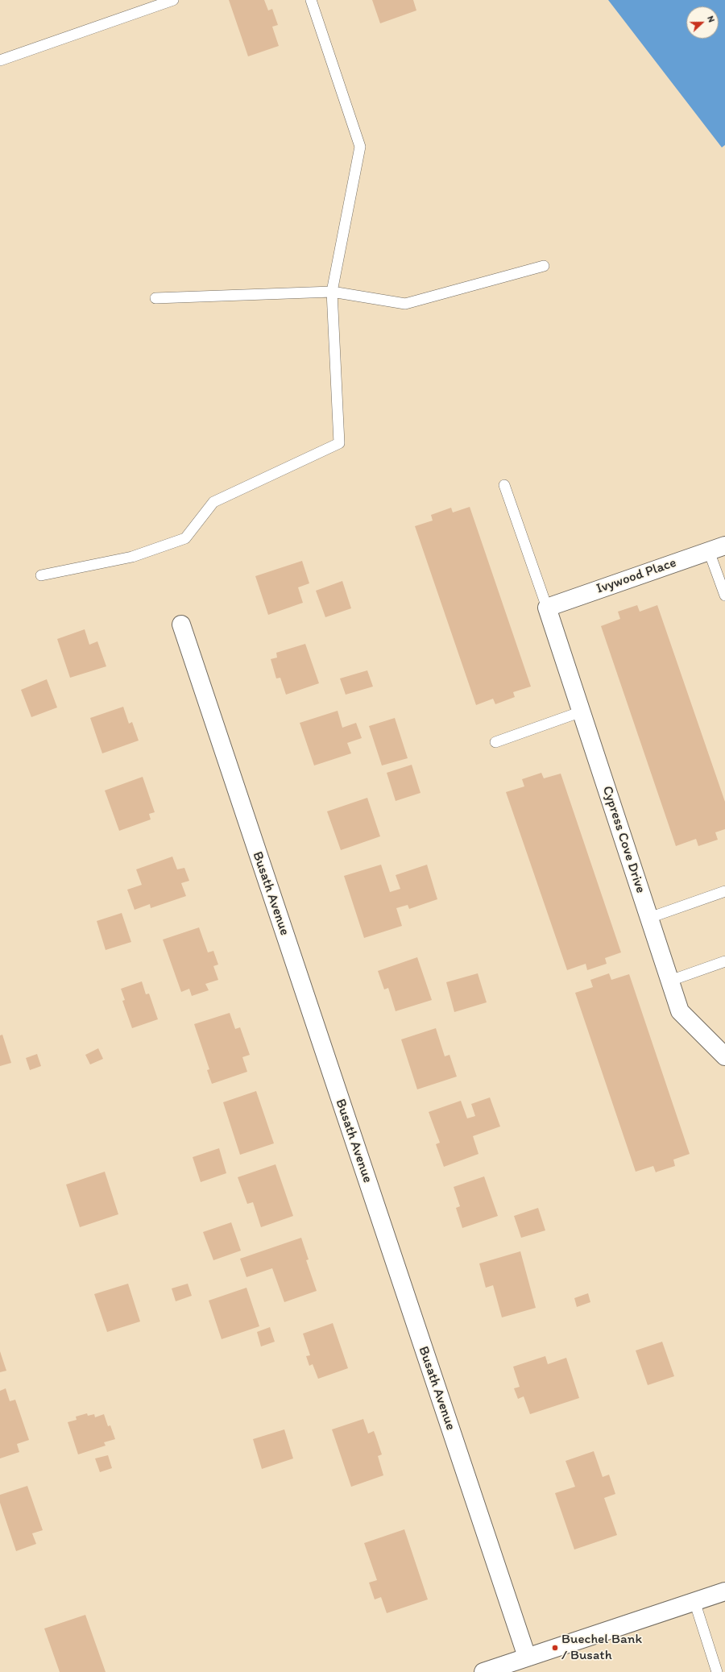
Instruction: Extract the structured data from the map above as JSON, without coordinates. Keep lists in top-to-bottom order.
{
  "streets": {
    "street": ["Ivywood Place", "Cypress Cove Drive", "Busath Avenue"]
  },
  "crossings": [
    ["Ivywood Place", "Cypress Cove Drive"]
  ],
  "places": ["Buechel Bank / Busath"],
  "north": "right"
}
